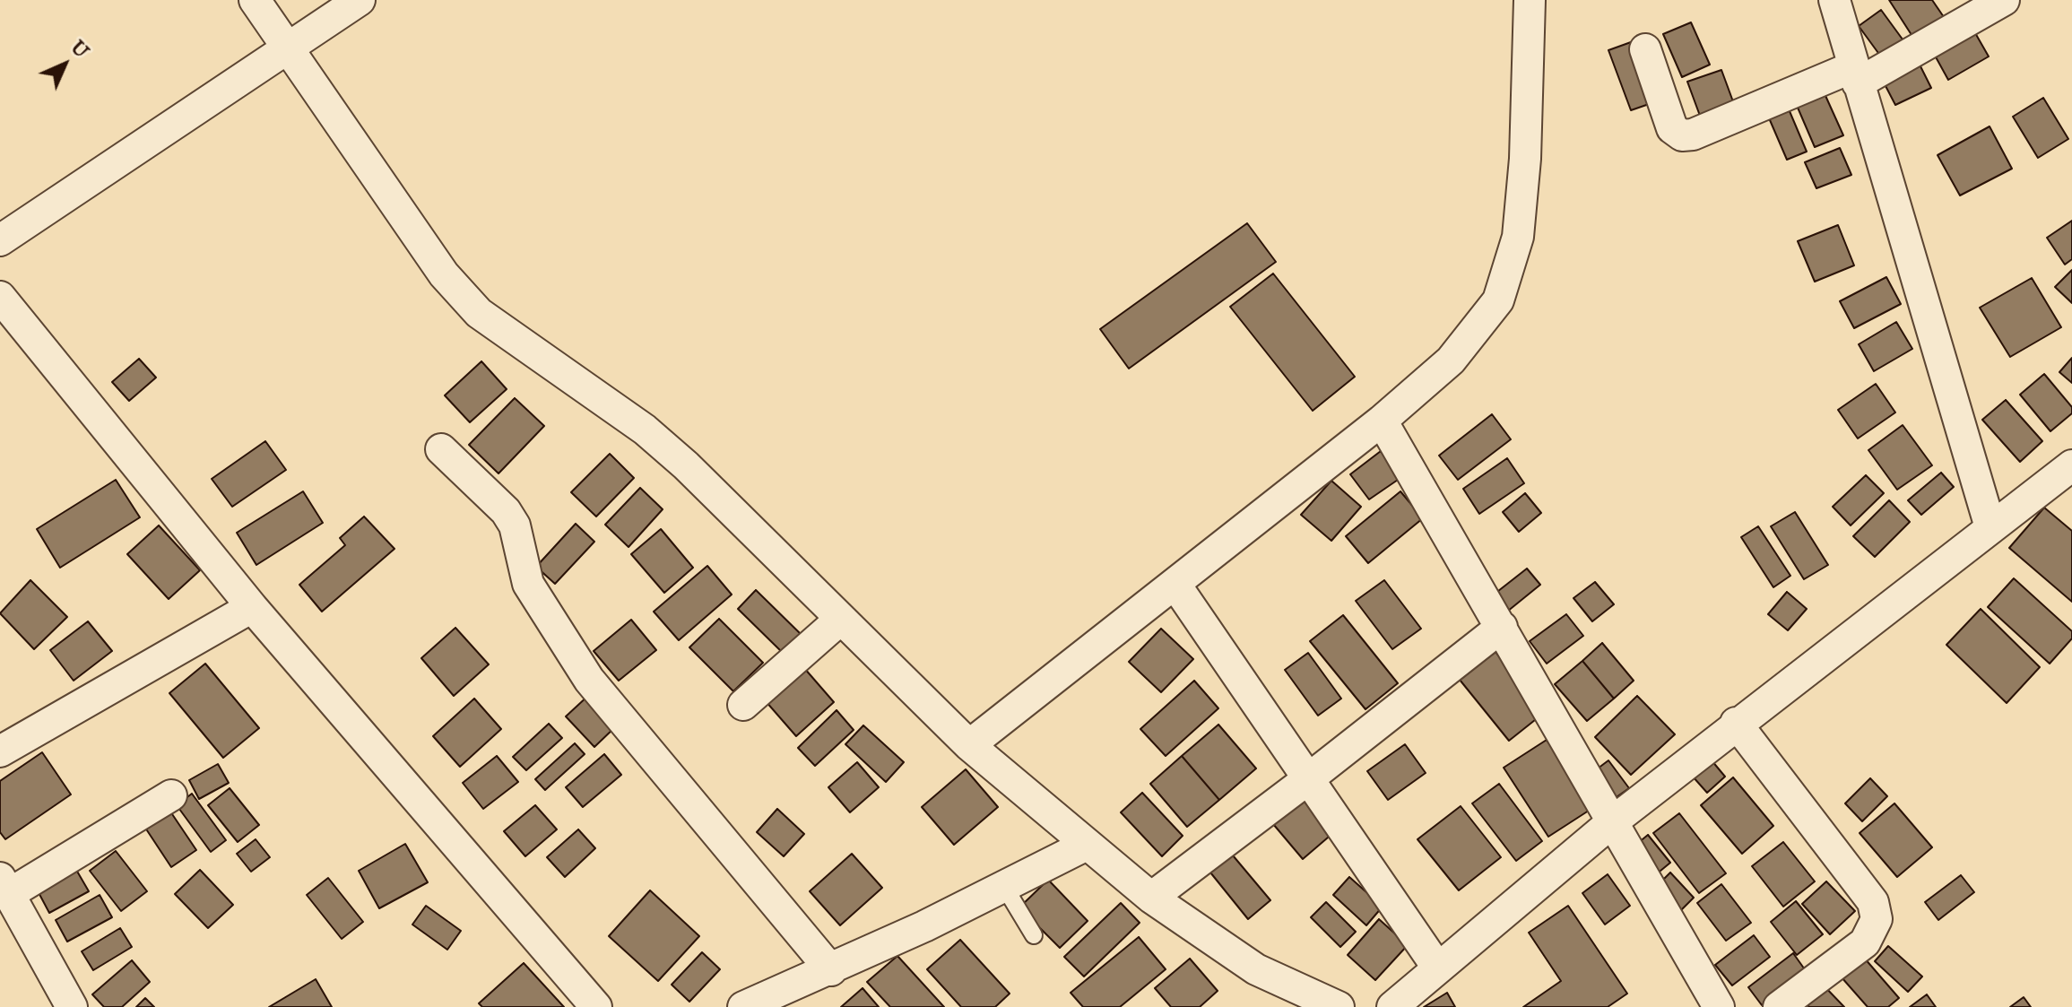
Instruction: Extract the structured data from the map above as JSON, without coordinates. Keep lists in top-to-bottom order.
{
  "north": "top right"
}
